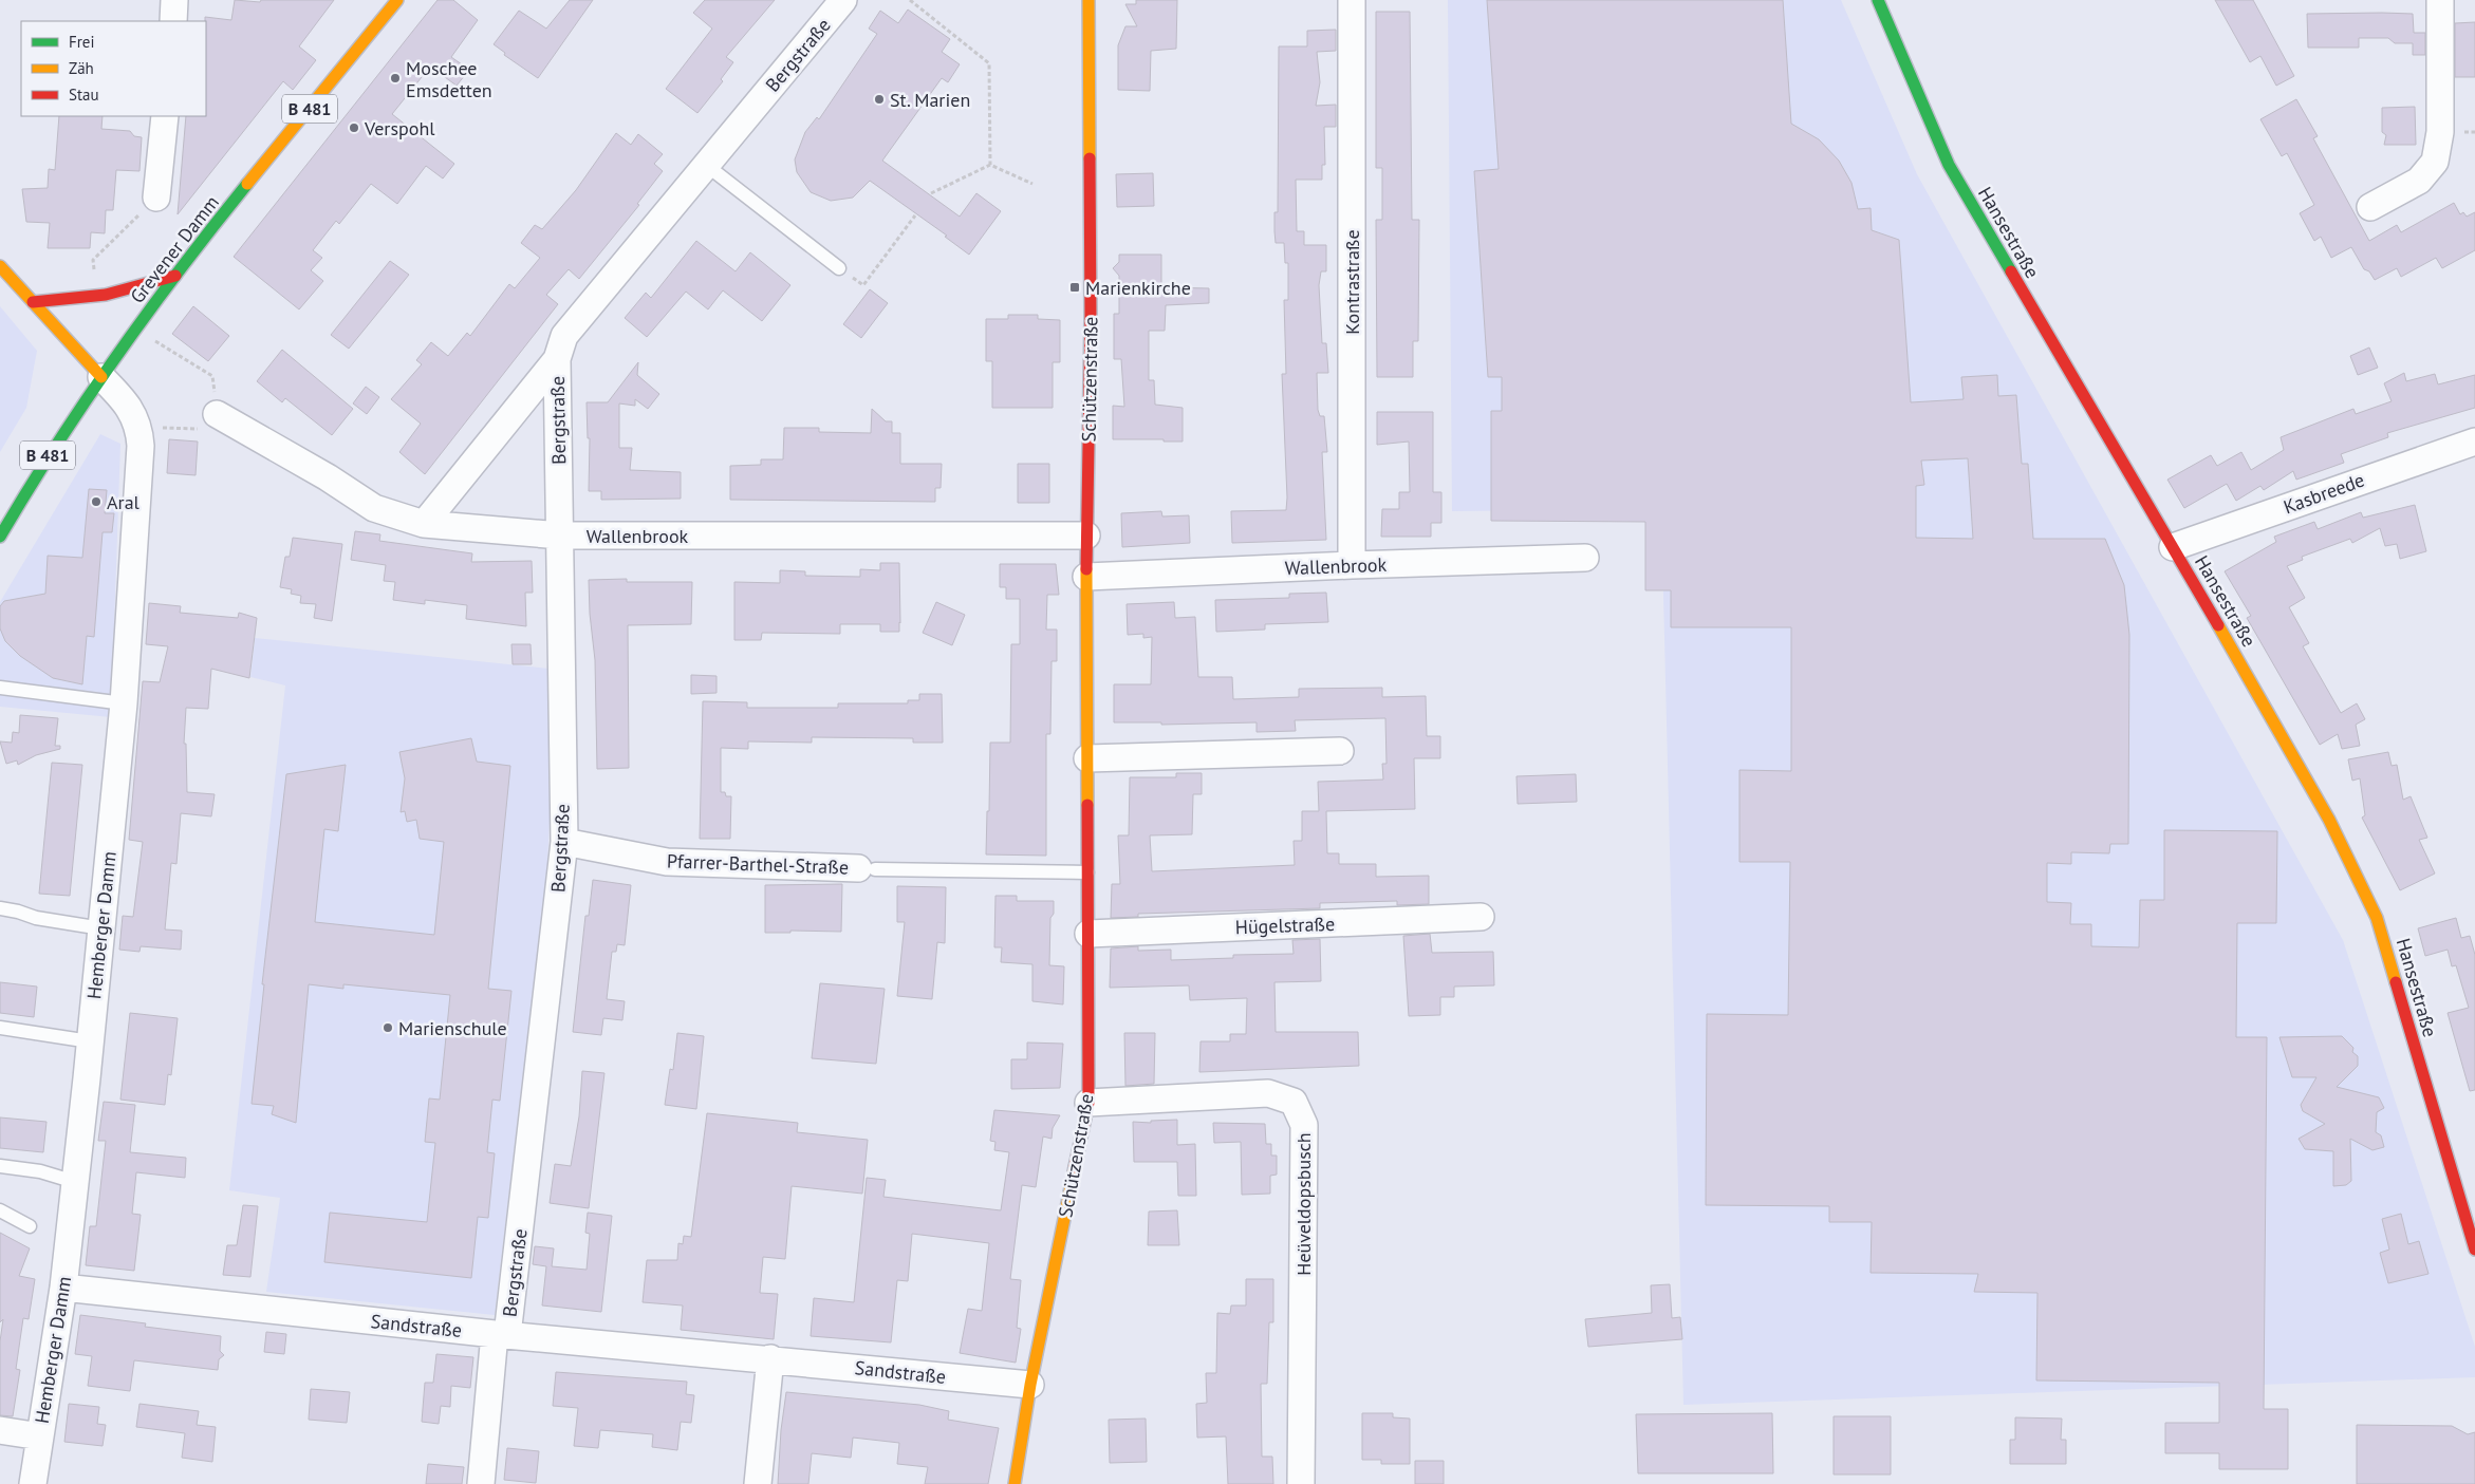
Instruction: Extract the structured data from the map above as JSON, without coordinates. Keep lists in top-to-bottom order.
{
  "streets": {
    "street": [
      "Bergstraße",
      "B 481",
      "Hansestraße",
      "Grevener Damm",
      "Kontrastraße",
      "Schützenstraße",
      "Kasbreede",
      "Wallenbrook",
      "Pfarrer-Barthel-Straße",
      "Hemberger Damm",
      "Hügelstraße",
      "Heüveldopsbusch",
      "Sandstraße"
    ]
  },
  "crossings": [
    ["Bergstraße", "Wallenbrook"],
    ["Bergstraße", "Pfarrer-Barthel-Straße"],
    ["Bergstraße", "Sandstraße"],
    ["Hansestraße", "Kasbreede"],
    ["Grevener Damm", "Hemberger Damm"],
    ["Kontrastraße", "Wallenbrook"],
    ["Schützenstraße", "Wallenbrook"],
    ["Schützenstraße", "Hügelstraße"],
    ["Schützenstraße", "Heüveldopsbusch"],
    ["Schützenstraße", "Sandstraße"],
    ["Hemberger Damm", "Sandstraße"]
  ],
  "places": {
    "other": [
      "Moschee Emsdetten",
      "St. Marien",
      "Verspohl",
      "Aral",
      "Marienschule"
    ],
    "transit": ["Marienkirche"]
  },
  "legend": ["Frei", "Zäh", "Stau"]
}
